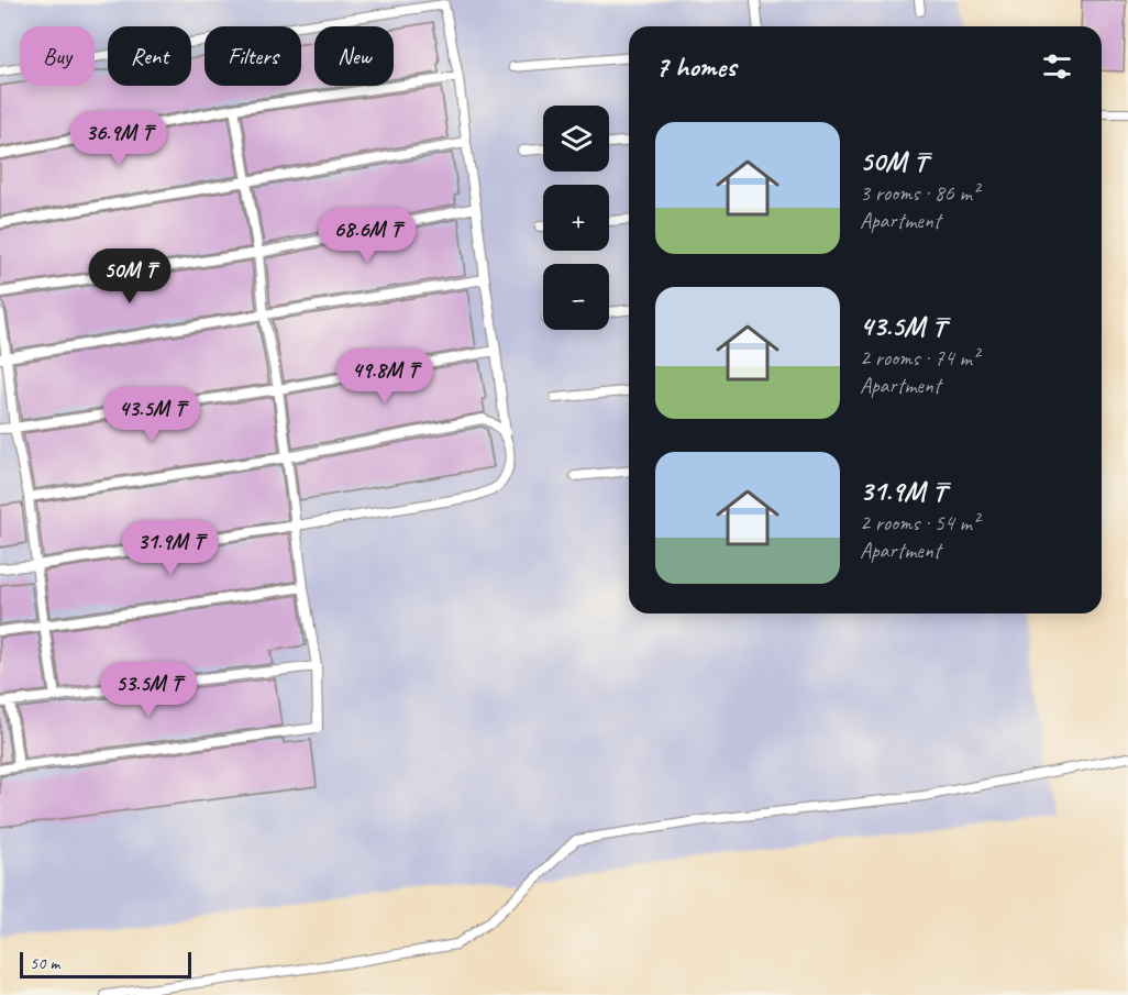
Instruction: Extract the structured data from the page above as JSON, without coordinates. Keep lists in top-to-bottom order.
{
  "scale_bar": "50 m",
  "page": {
    "chip": [
      "Buy",
      "Rent",
      "Filters",
      "New"
    ],
    "heading": "7 homes",
    "map_buttons": ["+", "−"],
    "list": [
      {
        "name": "50M ₸",
        "note": "3 rooms · 86 m² · Apartment"
      },
      {
        "name": "43.5M ₸",
        "note": "2 rooms · 74 m² · Apartment"
      },
      {
        "name": "31.9M ₸",
        "note": "2 rooms · 54 m² · Apartment"
      }
    ],
    "price": [
      "36.9M ₸",
      "68.6M ₸",
      "50M ₸",
      "49.8M ₸",
      "43.5M ₸",
      "31.9M ₸",
      "53.5M ₸"
    ],
    "scale": "50 m"
  }
}
